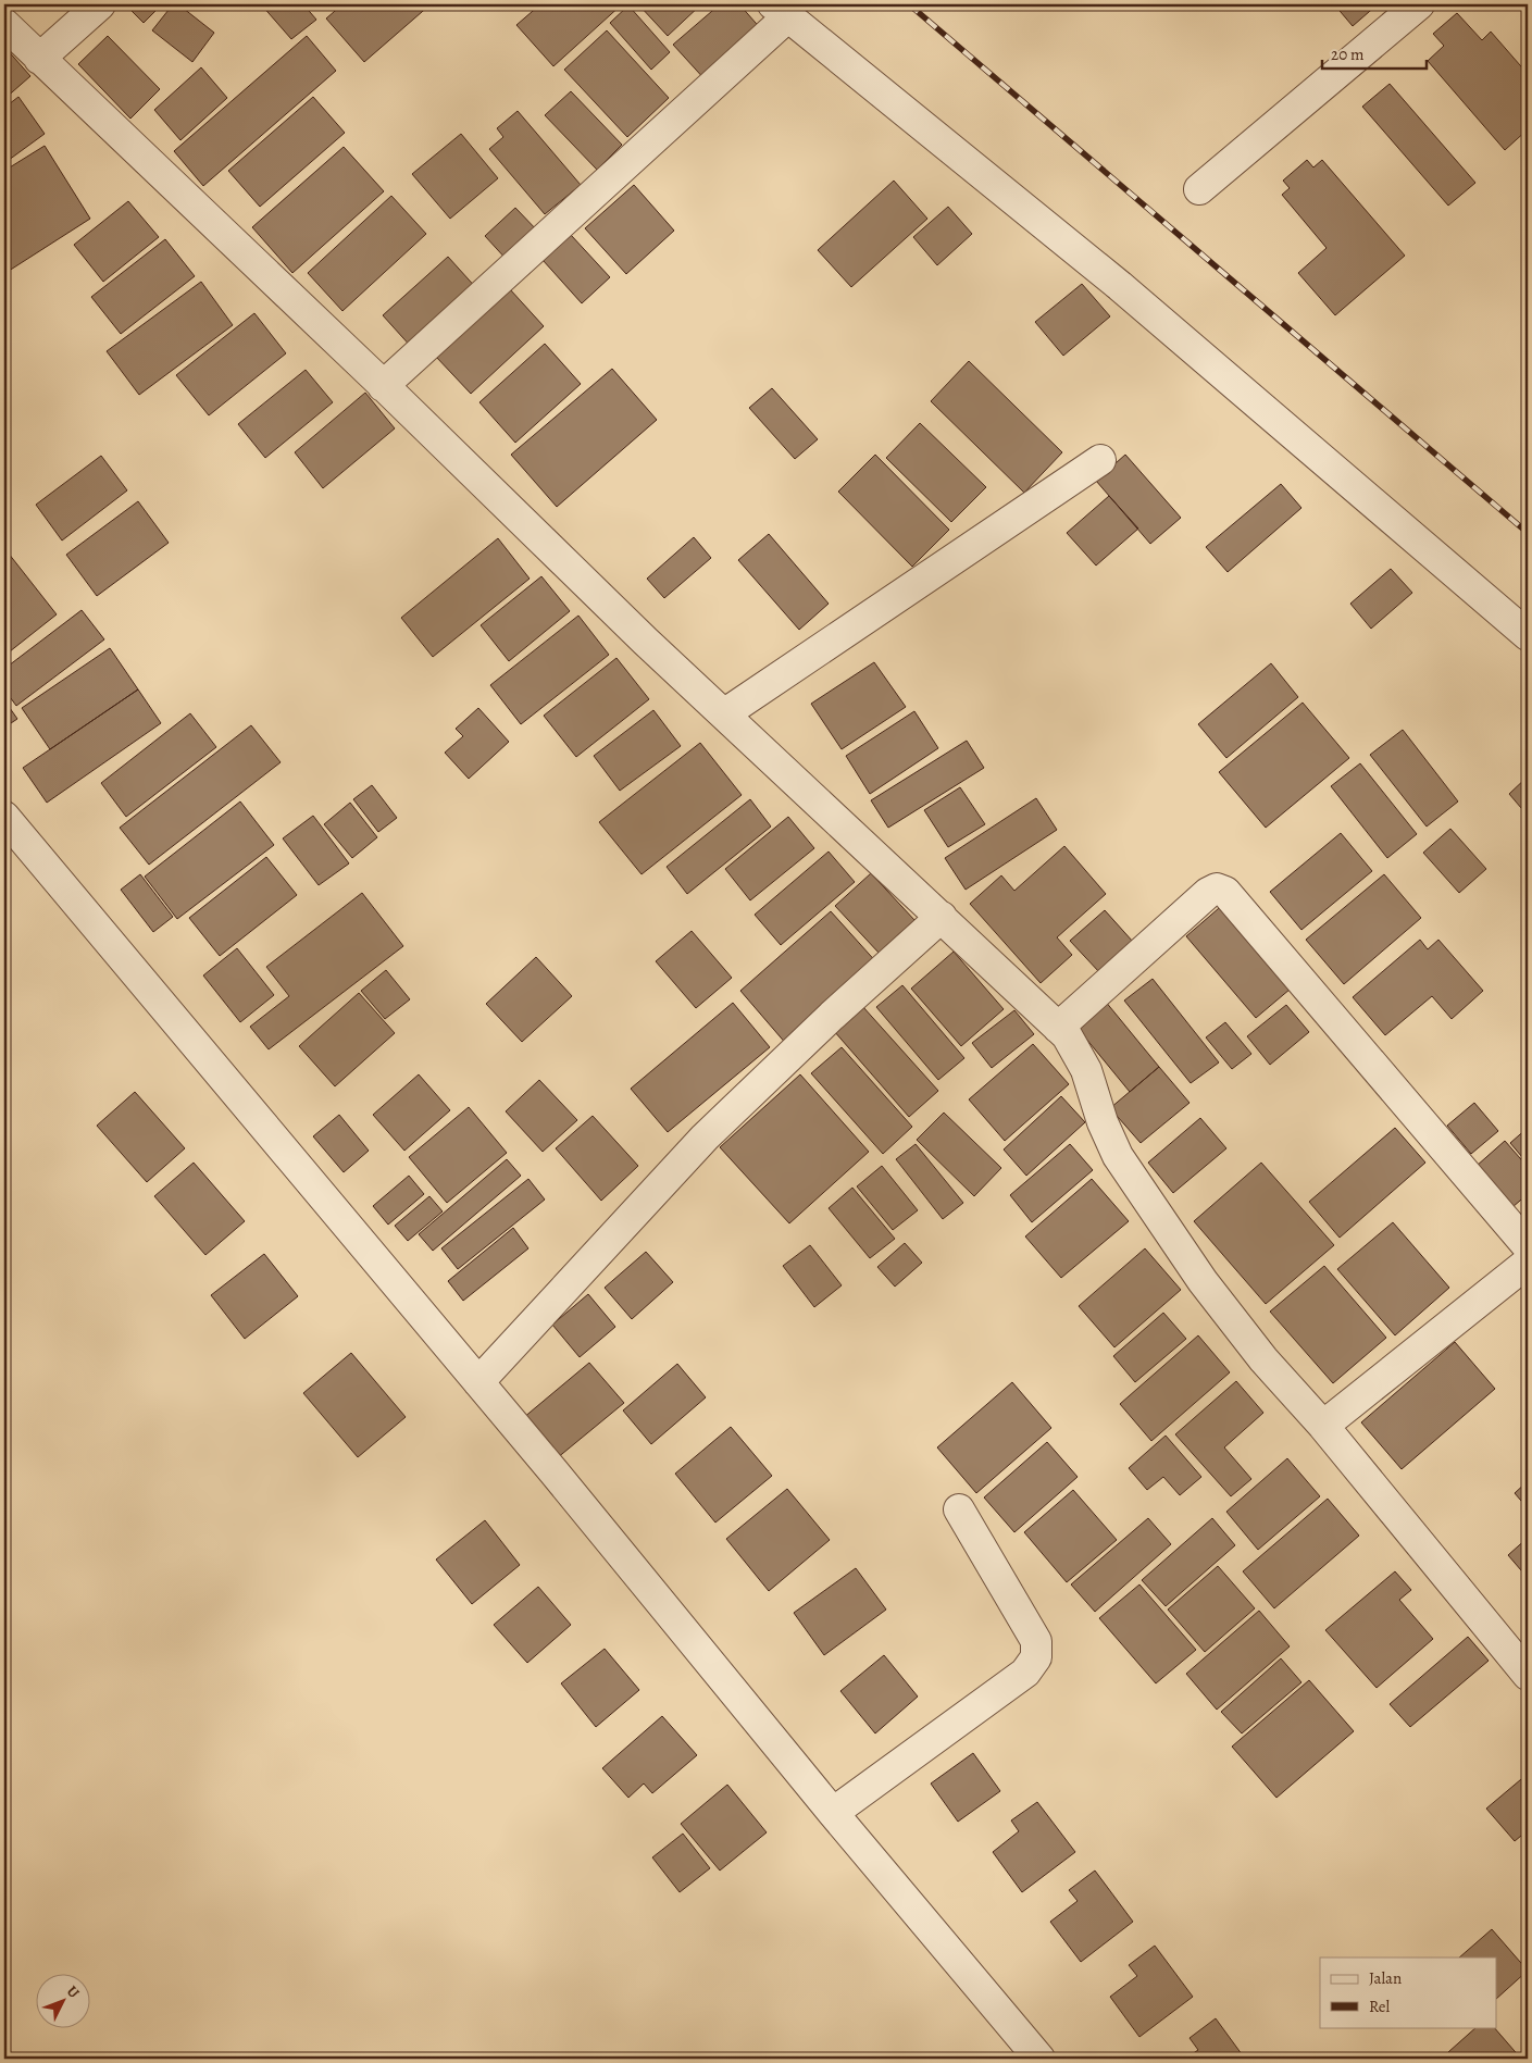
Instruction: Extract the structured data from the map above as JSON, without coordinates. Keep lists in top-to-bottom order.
{
  "legend": ["Jalan", "Rel"],
  "scale_bar": "20 m",
  "north": "top right"
}
